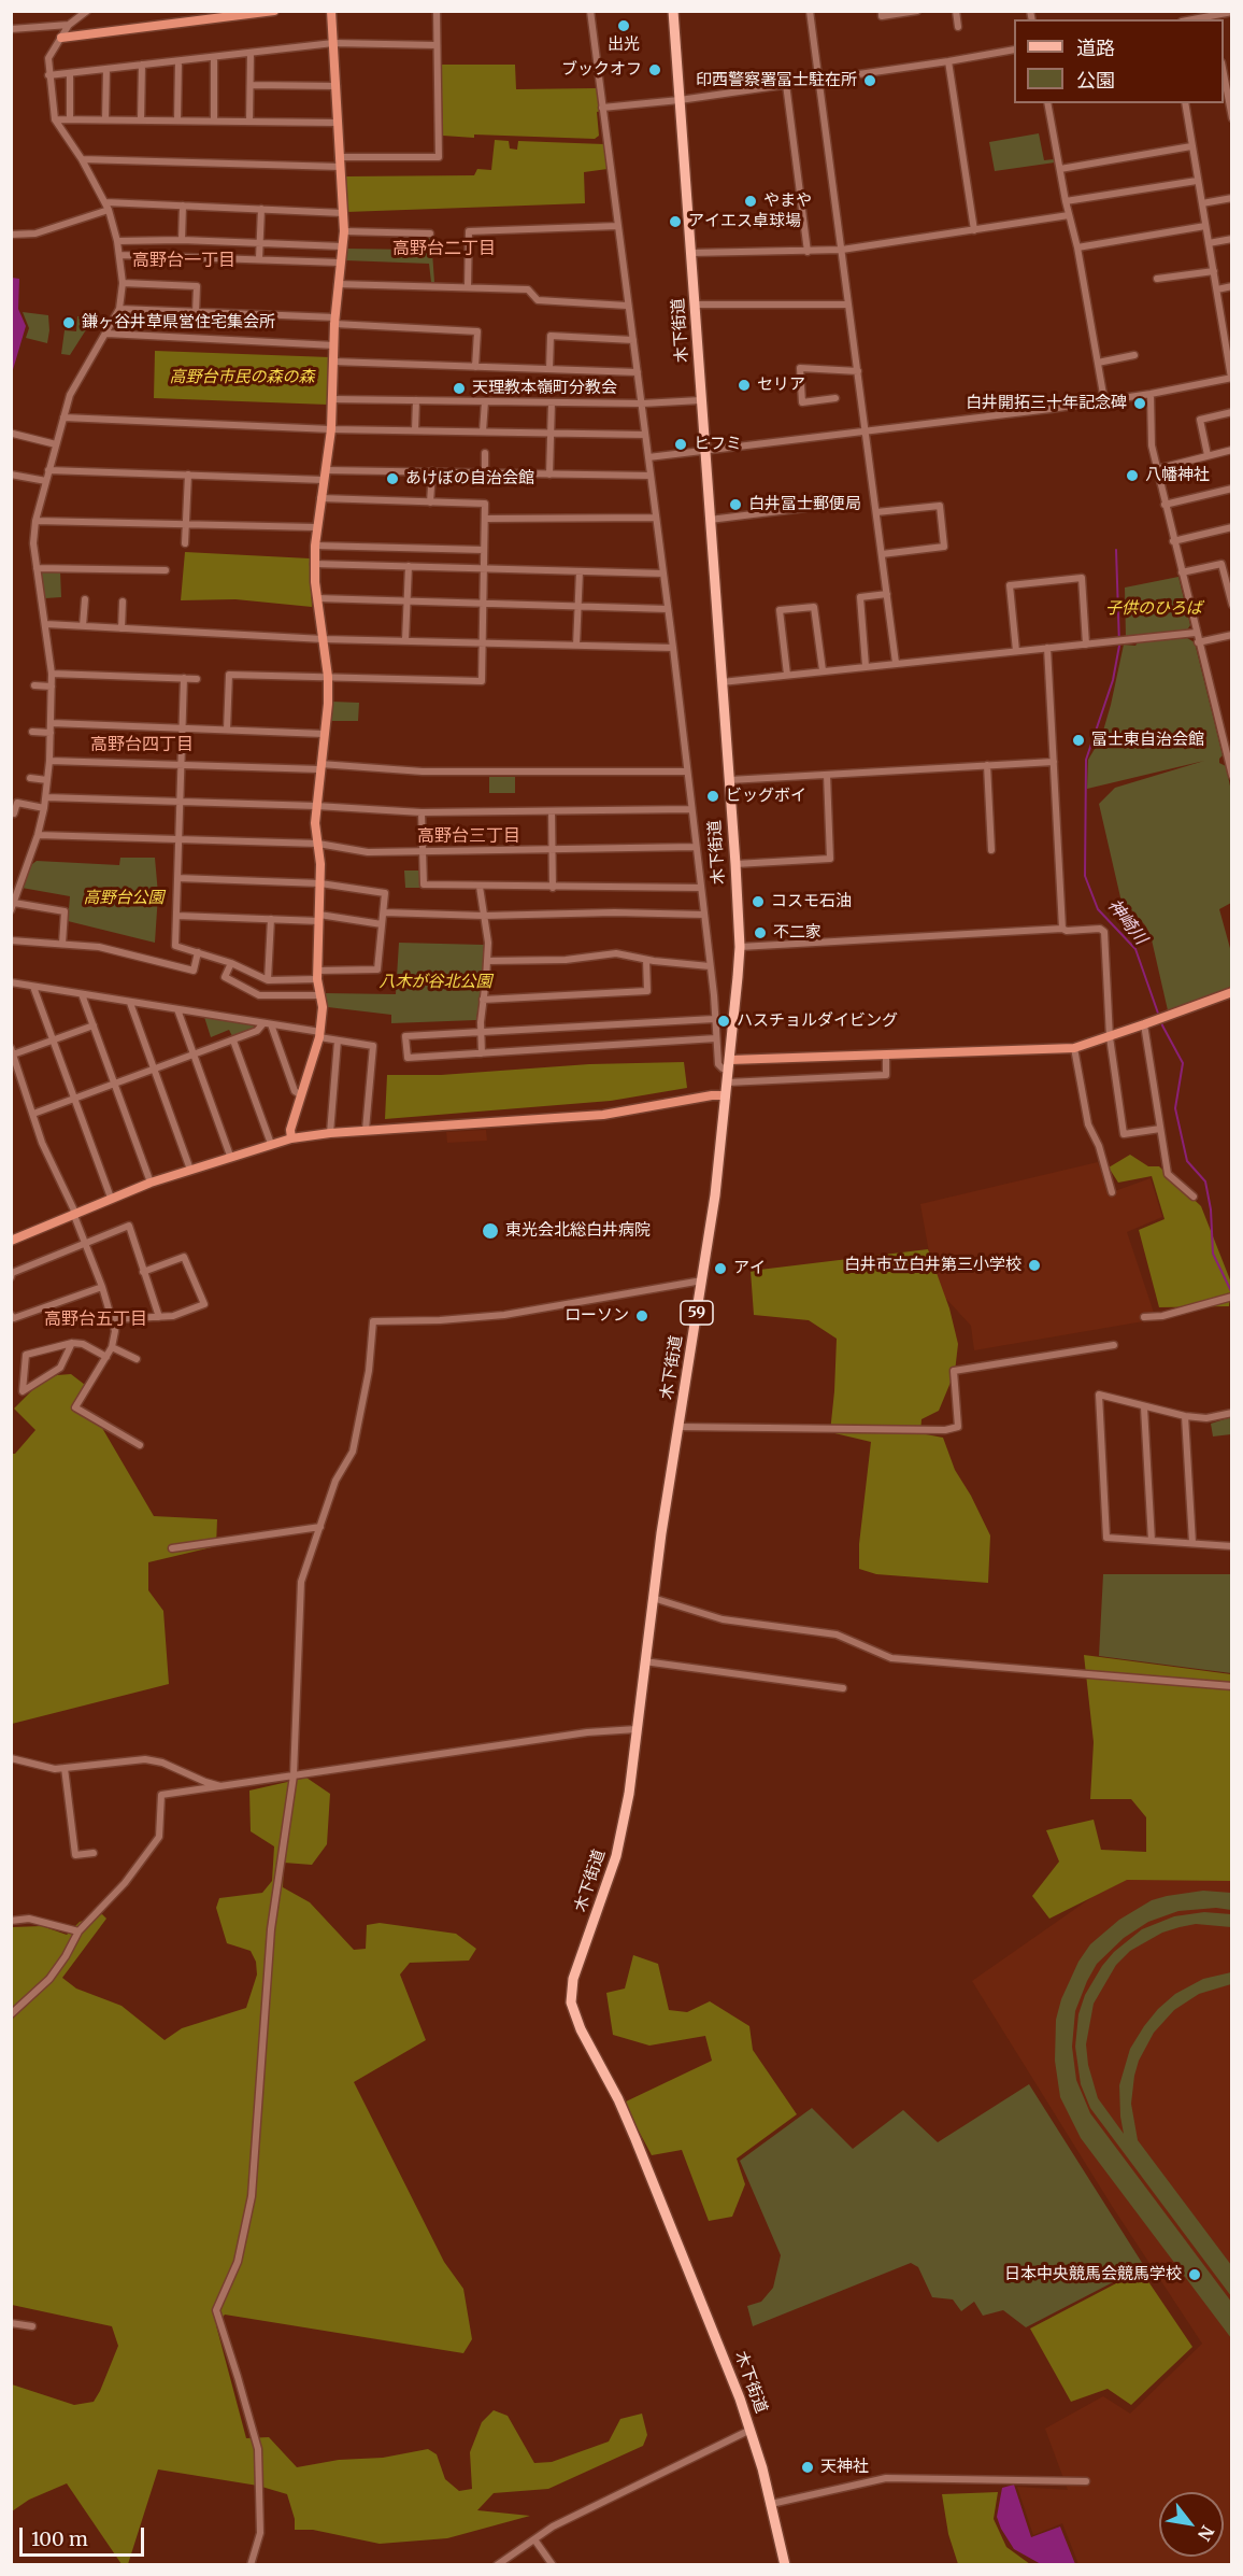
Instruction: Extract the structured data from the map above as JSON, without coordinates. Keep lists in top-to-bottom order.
{
  "streets": {
    "main road": ["木下街道", "59"]
  },
  "districts": [
    "高野台二丁目",
    "高野台一丁目",
    "高野台四丁目",
    "高野台三丁目",
    "高野台五丁目"
  ],
  "water": ["神崎川"],
  "parks": [
    "高野台市民の森の森",
    "子供のひろば",
    "高野台公園",
    "八木が谷北公園"
  ],
  "places": [
    "出光",
    "ブックオフ",
    "印西警察署冨士駐在所",
    "やまや",
    "アイエス卓球場",
    "鎌ヶ谷井草県営住宅集会所",
    "セリア",
    "天理教本嶺町分教会",
    "白井開拓三十年記念碑",
    "ヒフミ",
    "八幡神社",
    "あけぼの自治会館",
    "白井冨士郵便局",
    "冨士東自治会館",
    "ビッグボイ",
    "コスモ石油",
    "不二家",
    "ハスチョルダイビング",
    "東光会北総白井病院",
    "白井市立白井第三小学校",
    "アイ",
    "ローソン",
    "日本中央競馬会競馬学校",
    "天神社"
  ],
  "legend": ["道路", "公園"],
  "scale_bar": "100 m",
  "north": "bottom right"
}
